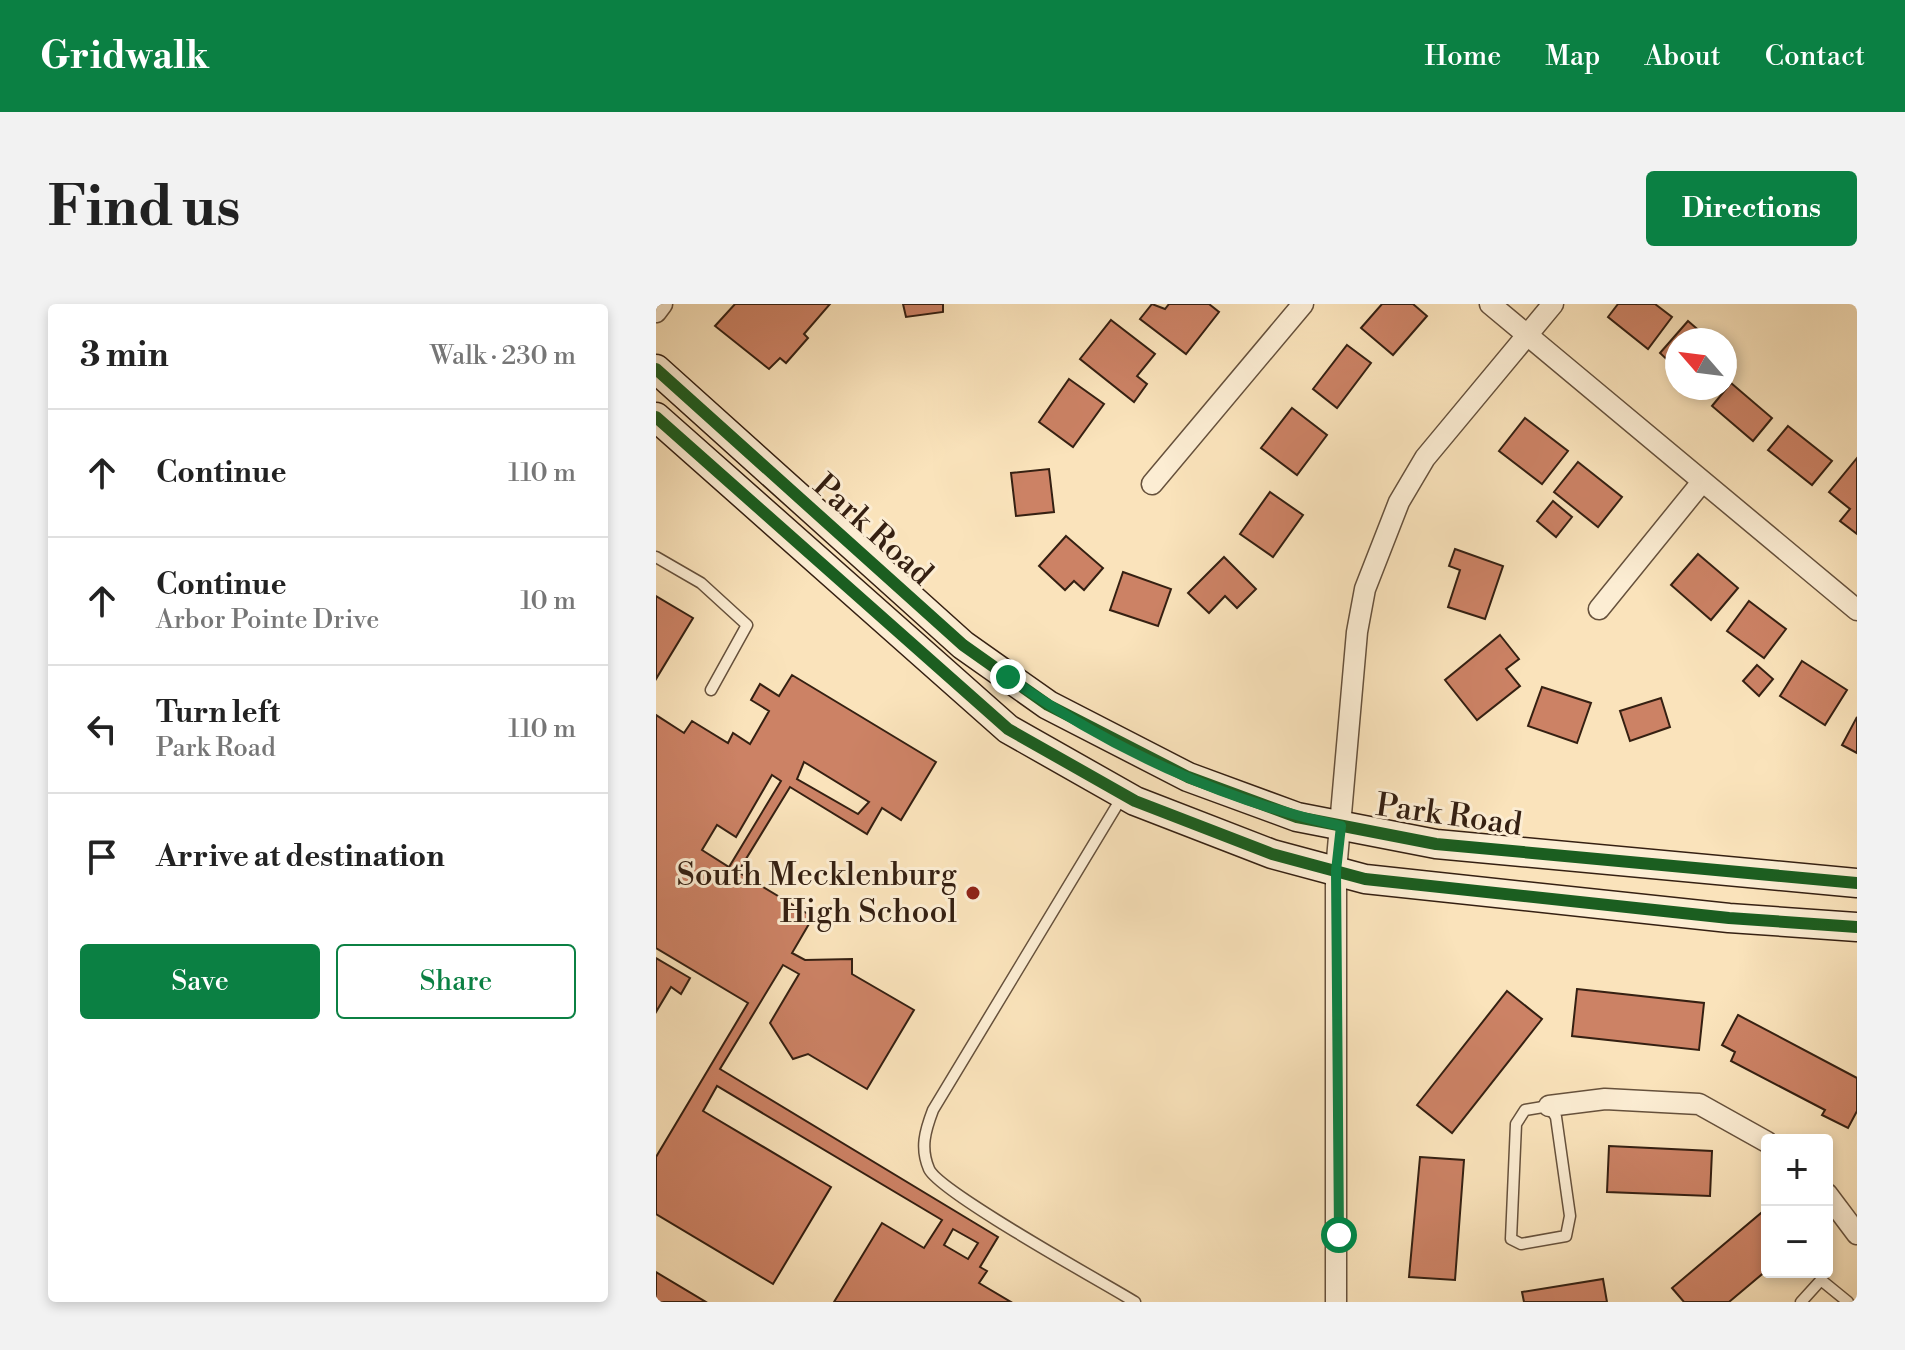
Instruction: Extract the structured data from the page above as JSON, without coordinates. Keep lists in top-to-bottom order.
{
  "streets": {
    "main road": ["Park Road"]
  },
  "places": ["South Mecklenburg High School"],
  "north": "top left",
  "page": {
    "header": "Gridwalk",
    "nav": [
      "Home",
      "Map",
      "About",
      "Contact"
    ],
    "buttons": [
      "Directions",
      ["Save", "Share"]
    ],
    "title": "Find us",
    "heading": ["3 min", "Walk · 230 m"],
    "list": [
      ["Continue", "110 m"],
      ["Continue", "Arbor Pointe Drive", "10 m"],
      ["Turn left", "Park Road", "110 m"],
      "Arrive at destination"
    ],
    "map_buttons": ["+", "−"]
  }
}
